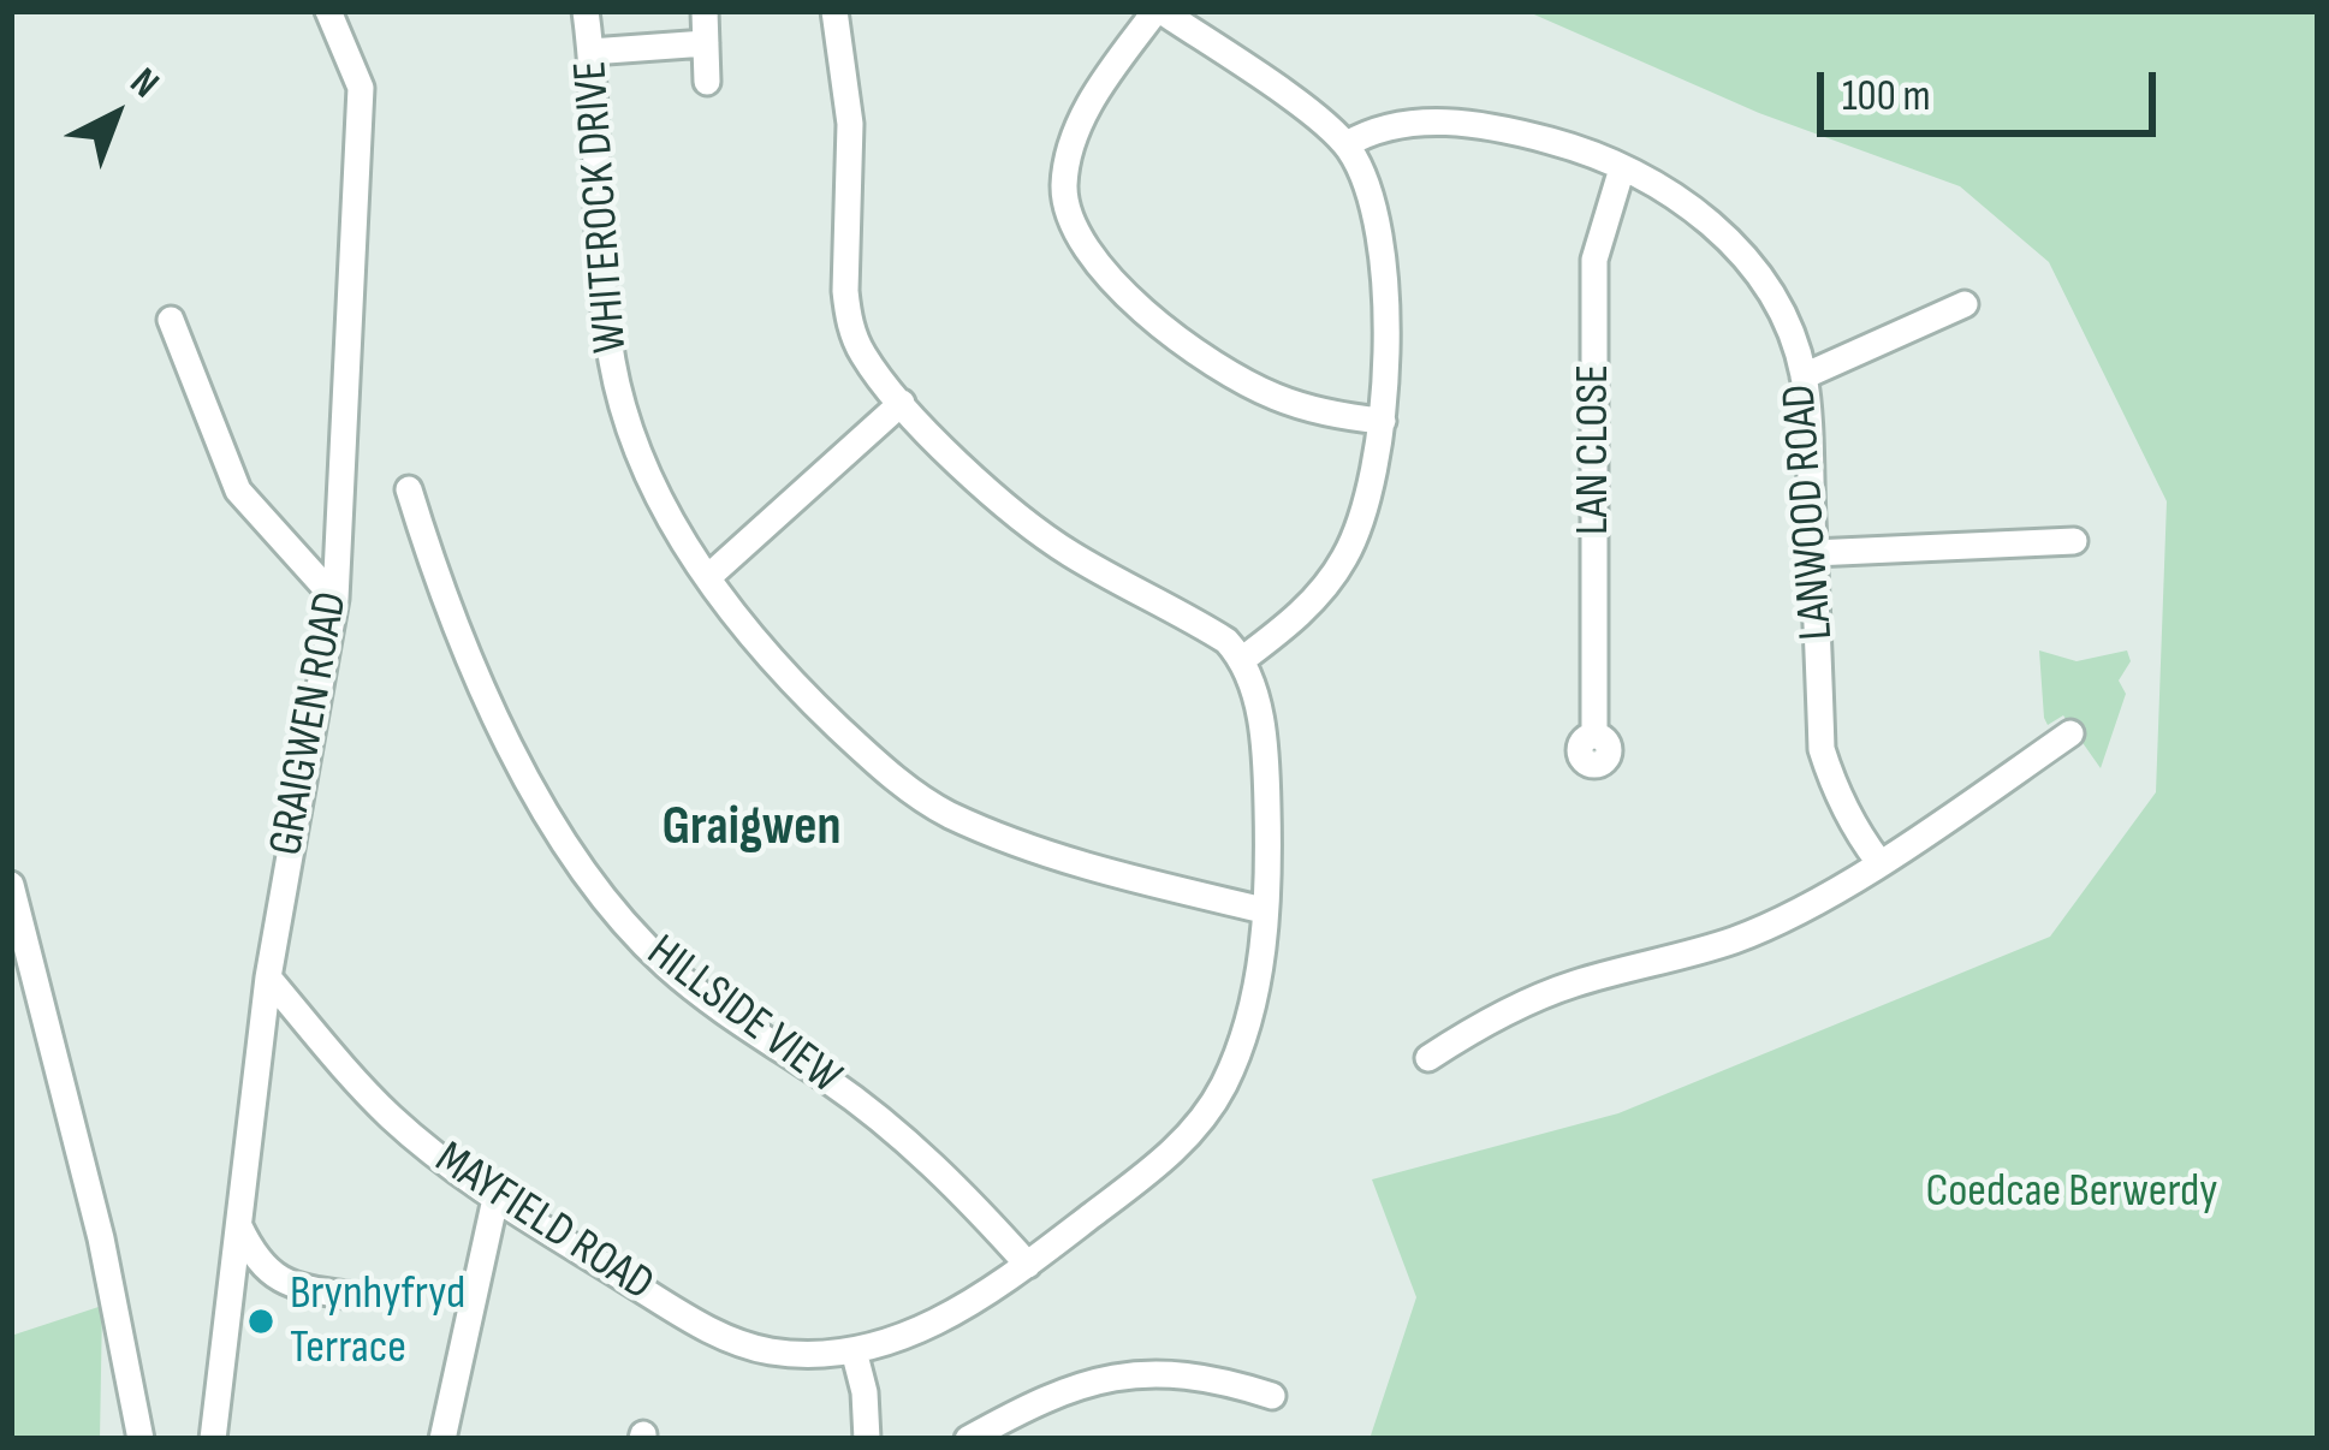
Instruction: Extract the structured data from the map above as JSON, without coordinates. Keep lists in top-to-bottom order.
{
  "streets": {
    "street": [
      "WHITEROCK DRIVE",
      "LAN CLOSE",
      "LANWOOD ROAD",
      "GRAIGWEN ROAD",
      "HILLSIDE VIEW",
      "MAYFIELD ROAD"
    ]
  },
  "crossings": [
    ["LAN CLOSE", "LANWOOD ROAD"],
    ["GRAIGWEN ROAD", "MAYFIELD ROAD"]
  ],
  "districts": ["Graigwen"],
  "parks": ["Coedcae Berwerdy"],
  "places": ["Brynhyfryd Terrace"],
  "scale_bar": "100 m",
  "north": "top right"
}
